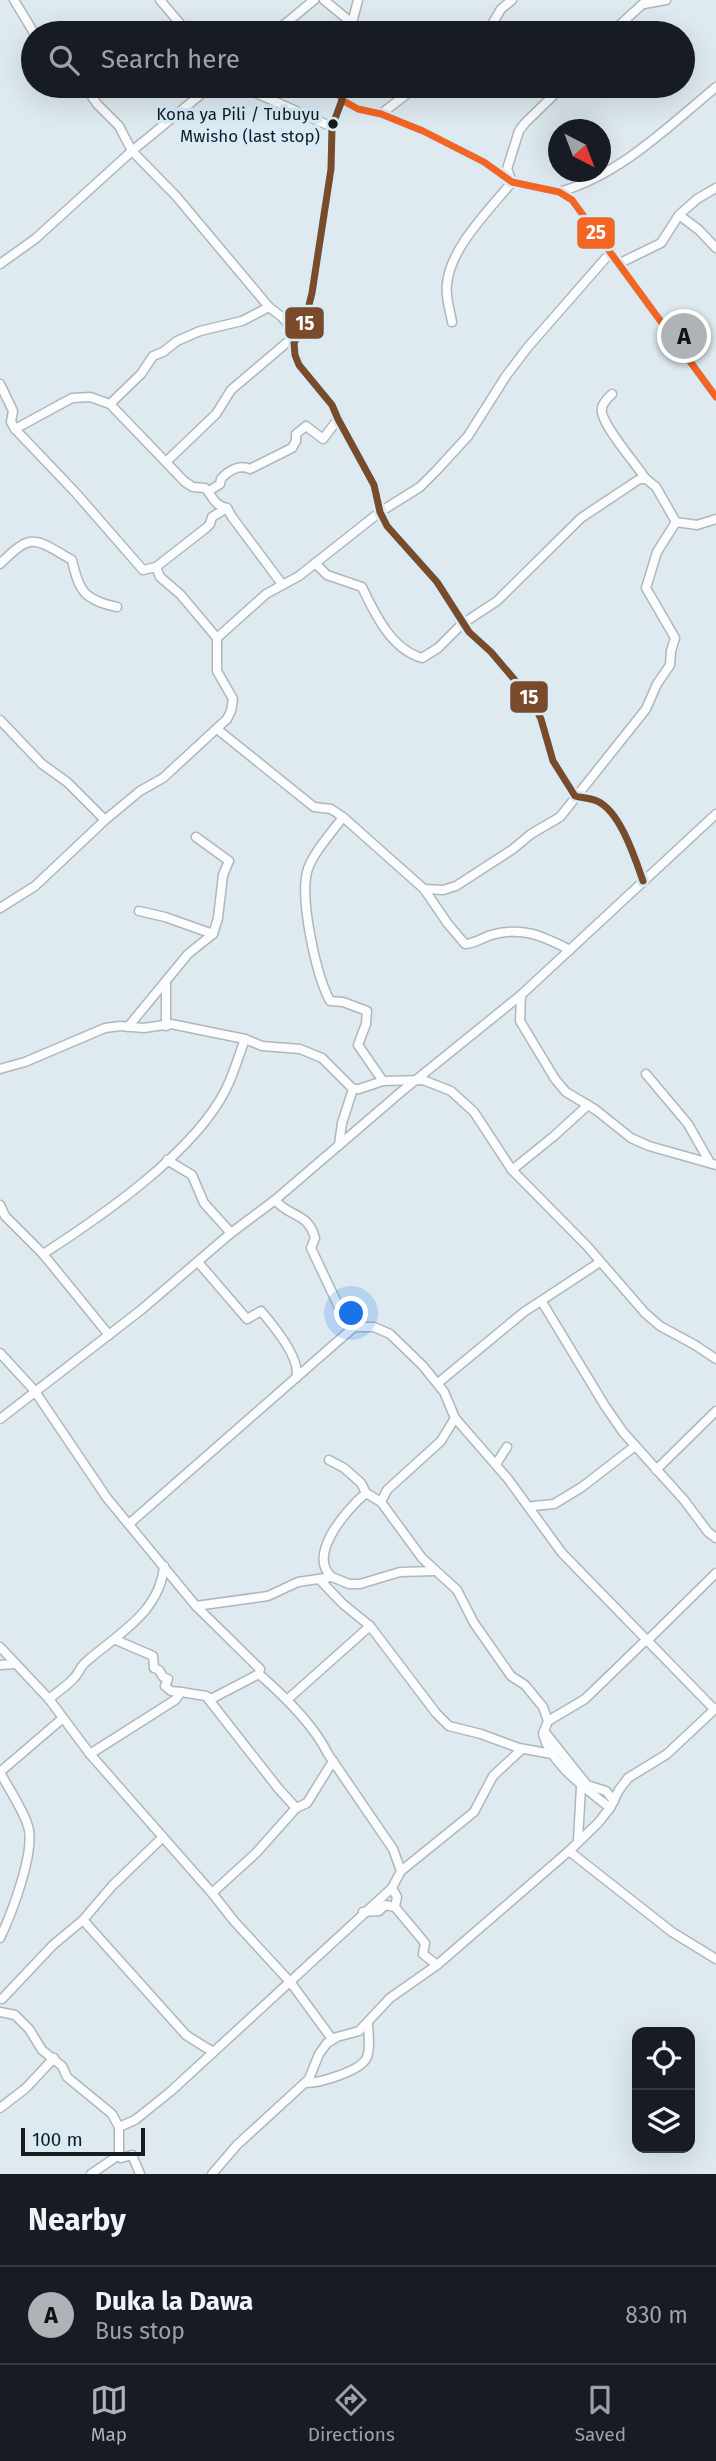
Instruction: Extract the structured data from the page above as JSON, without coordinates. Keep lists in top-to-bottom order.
{
  "places": ["Kona ya Pili / Tubuyu Mwisho (last stop)"],
  "lines": ["transit line 25", "transit line 15"],
  "scale_bar": "100 m",
  "north": "bottom right",
  "page": {
    "search": "Search here",
    "pins": "A",
    "scale": "100 m",
    "heading": "Nearby",
    "list": [
      {
        "mark": "A",
        "name": "Duka la Dawa",
        "note": "Bus stop",
        "value": "830 m"
      }
    ],
    "nav": ["Map", "Directions", "Saved"]
  }
}
